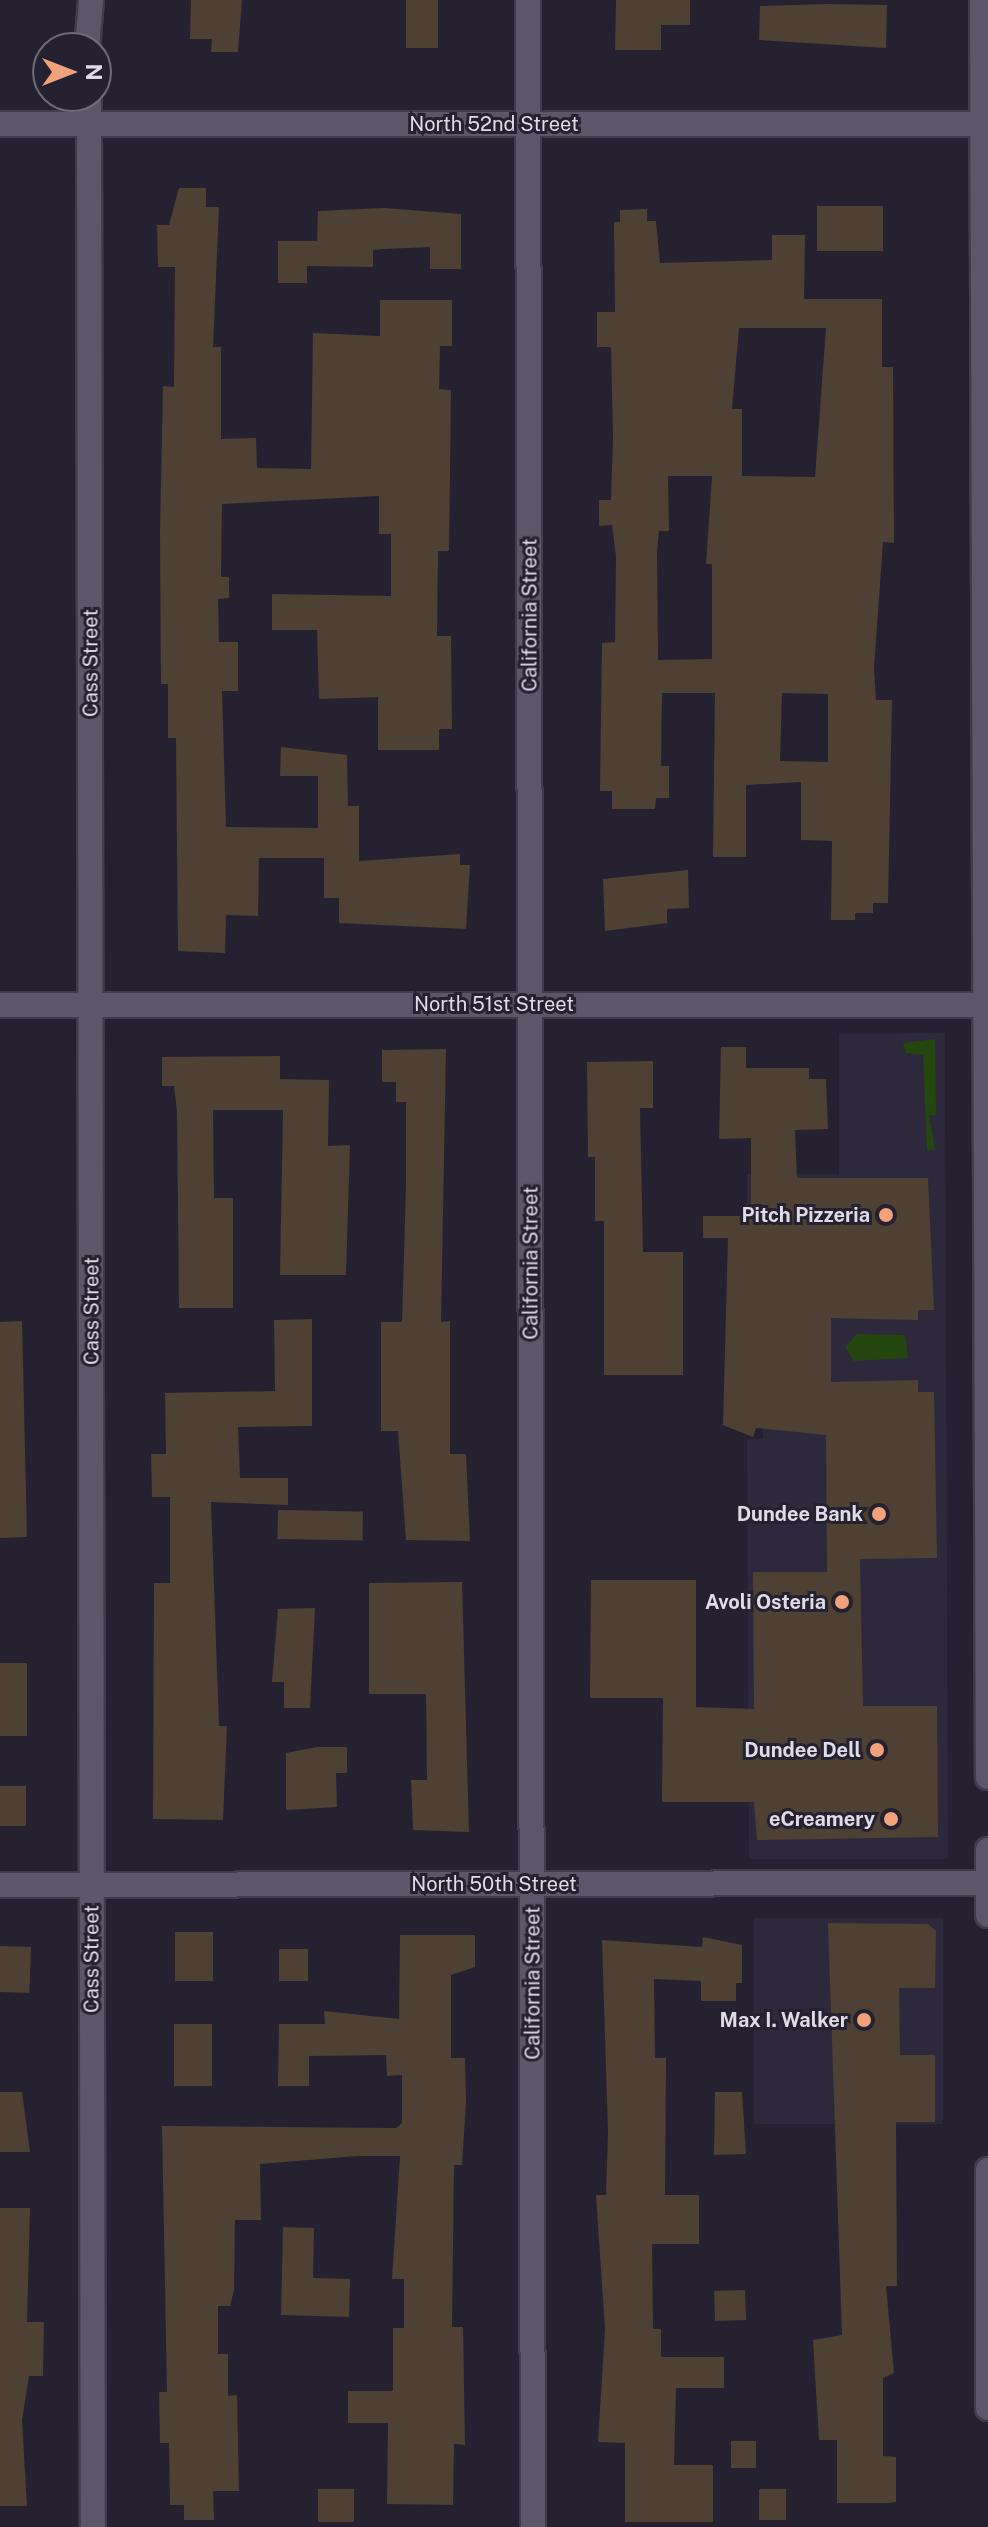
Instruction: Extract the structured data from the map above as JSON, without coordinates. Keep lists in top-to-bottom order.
{
  "streets": {
    "street": [
      "North 52nd Street",
      "California Street",
      "Cass Street",
      "North 51st Street",
      "North 50th Street"
    ]
  },
  "crossings": [
    ["North 52nd Street", "California Street"],
    ["North 52nd Street", "Cass Street"],
    ["California Street", "North 51st Street"],
    ["California Street", "North 50th Street"],
    ["Cass Street", "North 51st Street"],
    ["Cass Street", "North 50th Street"]
  ],
  "places": [
    "Pitch Pizzeria",
    "Dundee Bank",
    "Avoli Osteria",
    "Dundee Dell",
    "eCreamery",
    "Max I. Walker"
  ],
  "north": "right"
}
